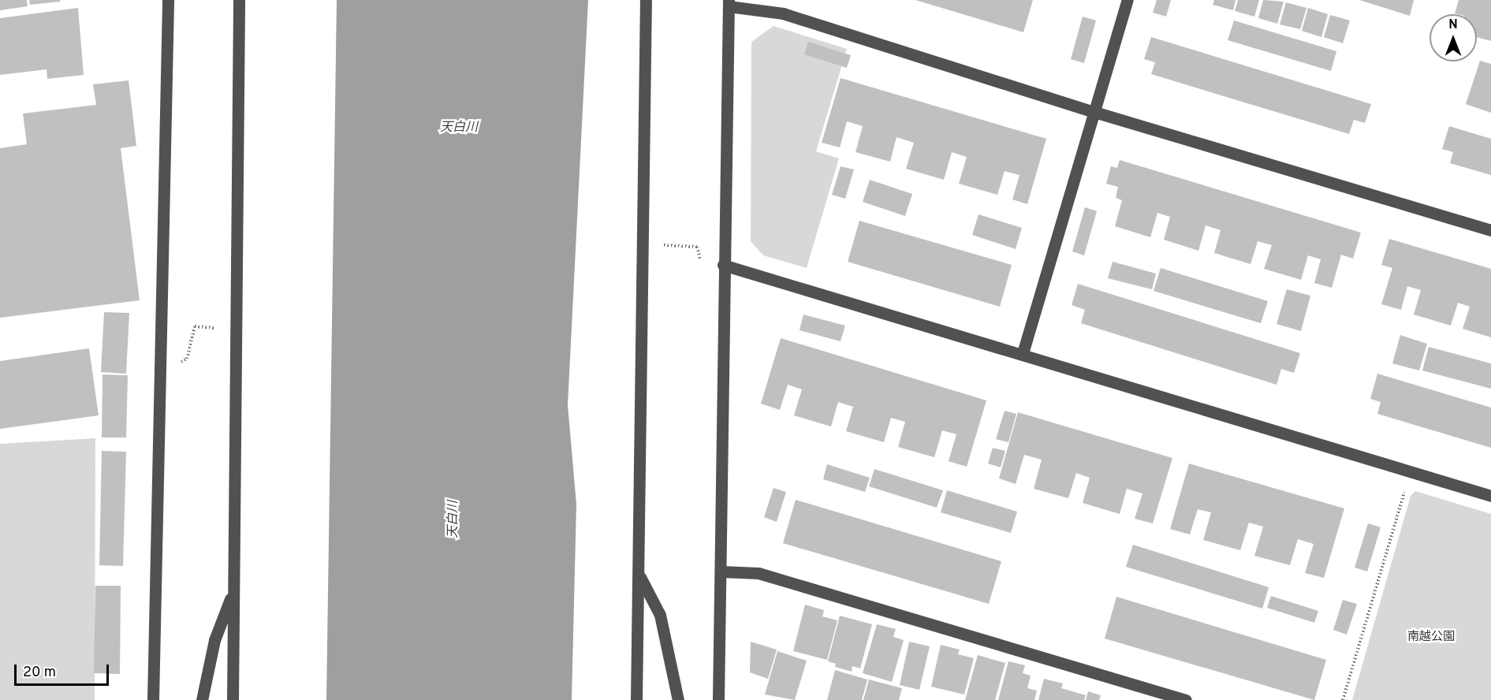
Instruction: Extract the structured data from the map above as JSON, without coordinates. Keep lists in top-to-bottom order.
{
  "water": ["天白川"],
  "parks": ["南越公園"],
  "scale_bar": "20 m",
  "north": "top"
}
